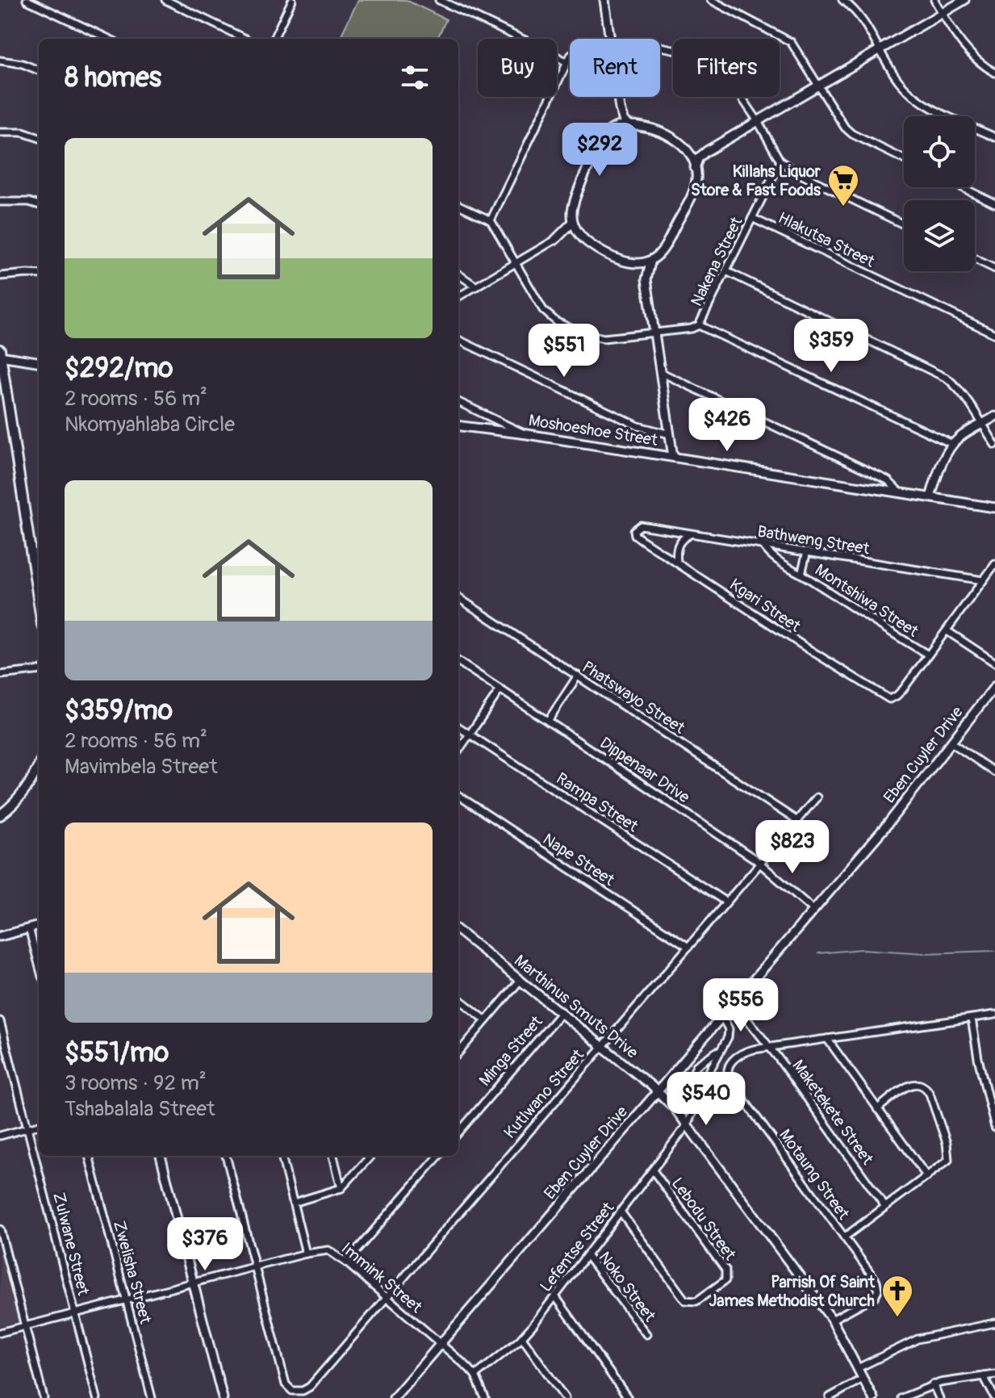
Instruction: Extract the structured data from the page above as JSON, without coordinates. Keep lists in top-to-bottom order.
{
  "streets": {
    "street": [
      "Hlakutsa Street",
      "Nakena Street",
      "Moshoeshoe Street",
      "Bathweng Street",
      "Montshiwa Street",
      "Kgari Street",
      "Phatswayo Street",
      "Eben Cuyler Drive",
      "Dippenaar Drive",
      "Rampa Street",
      "Nape Street",
      "Marthinus Smuts Drive",
      "Minga Street",
      "Kutlwano Street",
      "Maketekete Street",
      "Motaung Street",
      "Lebodu Street",
      "Zulwane Street",
      "Lefentse Street",
      "Zwelisha Street",
      "Immink Street",
      "Noko Street"
    ]
  },
  "crossings": [
    ["Hlakutsa Street", "Nakena Street"],
    ["Bathweng Street", "Montshiwa Street"],
    ["Bathweng Street", "Kgari Street"],
    ["Montshiwa Street", "Kgari Street"],
    ["Phatswayo Street", "Kutlwano Street"],
    ["Eben Cuyler Drive", "Dippenaar Drive"],
    ["Eben Cuyler Drive", "Marthinus Smuts Drive"],
    ["Eben Cuyler Drive", "Maketekete Street"],
    ["Eben Cuyler Drive", "Lefentse Street"],
    ["Eben Cuyler Drive", "Immink Street"],
    ["Dippenaar Drive", "Kutlwano Street"],
    ["Rampa Street", "Kutlwano Street"],
    ["Nape Street", "Kutlwano Street"],
    ["Marthinus Smuts Drive", "Minga Street"],
    ["Marthinus Smuts Drive", "Kutlwano Street"],
    ["Marthinus Smuts Drive", "Motaung Street"],
    ["Marthinus Smuts Drive", "Lefentse Street"],
    ["Kutlwano Street", "Immink Street"],
    ["Maketekete Street", "Motaung Street"],
    ["Lebodu Street", "Lefentse Street"],
    ["Zulwane Street", "Immink Street"],
    ["Lefentse Street", "Immink Street"],
    ["Lefentse Street", "Noko Street"],
    ["Zwelisha Street", "Immink Street"]
  ],
  "places": {
    "supermarket": ["Killahs Liquor Store & Fast Foods"],
    "church": ["Parrish Of Saint James Methodist Church"]
  },
  "page": {
    "chip": ["Buy", "Rent", "Filters"],
    "heading": "8 homes",
    "list": [
      {
        "name": "$292/mo",
        "note": "2 rooms · 56 m² · Nkomyahlaba Circle"
      },
      {
        "name": "$359/mo",
        "note": "2 rooms · 56 m² · Mavimbela Street"
      },
      {
        "name": "$551/mo",
        "note": "3 rooms · 92 m² · Tshabalala Street"
      }
    ],
    "price": [
      "$292",
      "$359",
      "$551",
      "$426",
      "$823",
      "$556",
      "$540",
      "$376"
    ]
  }
}
